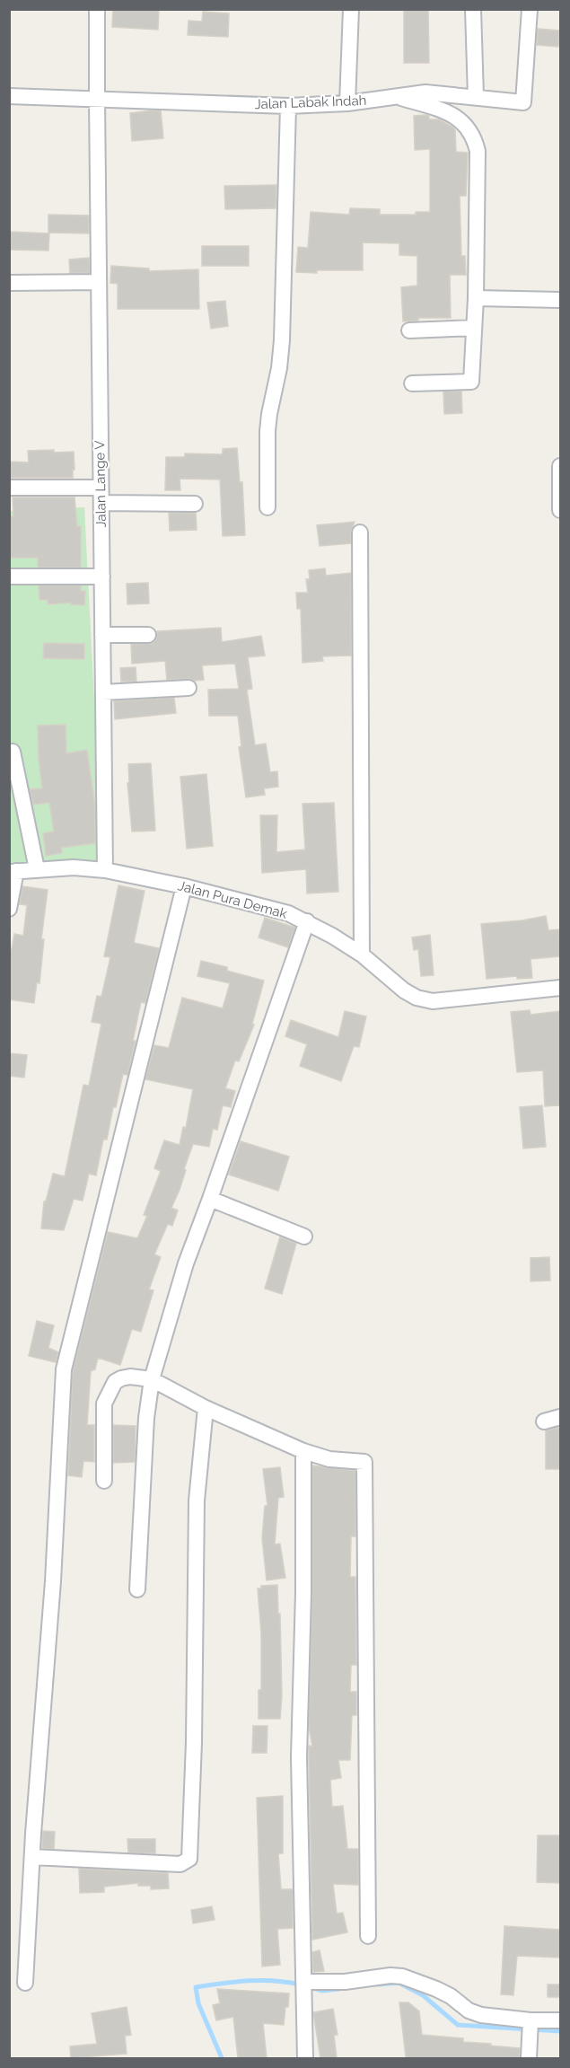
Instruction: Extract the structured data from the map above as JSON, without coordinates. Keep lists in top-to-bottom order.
{
  "streets": {
    "street": ["Jalan Labak Indah", "Jalan Lange V", "Jalan Pura Demak"]
  },
  "crossings": [
    ["Jalan Labak Indah", "Jalan Lange V"],
    ["Jalan Lange V", "Jalan Pura Demak"]
  ]
}
